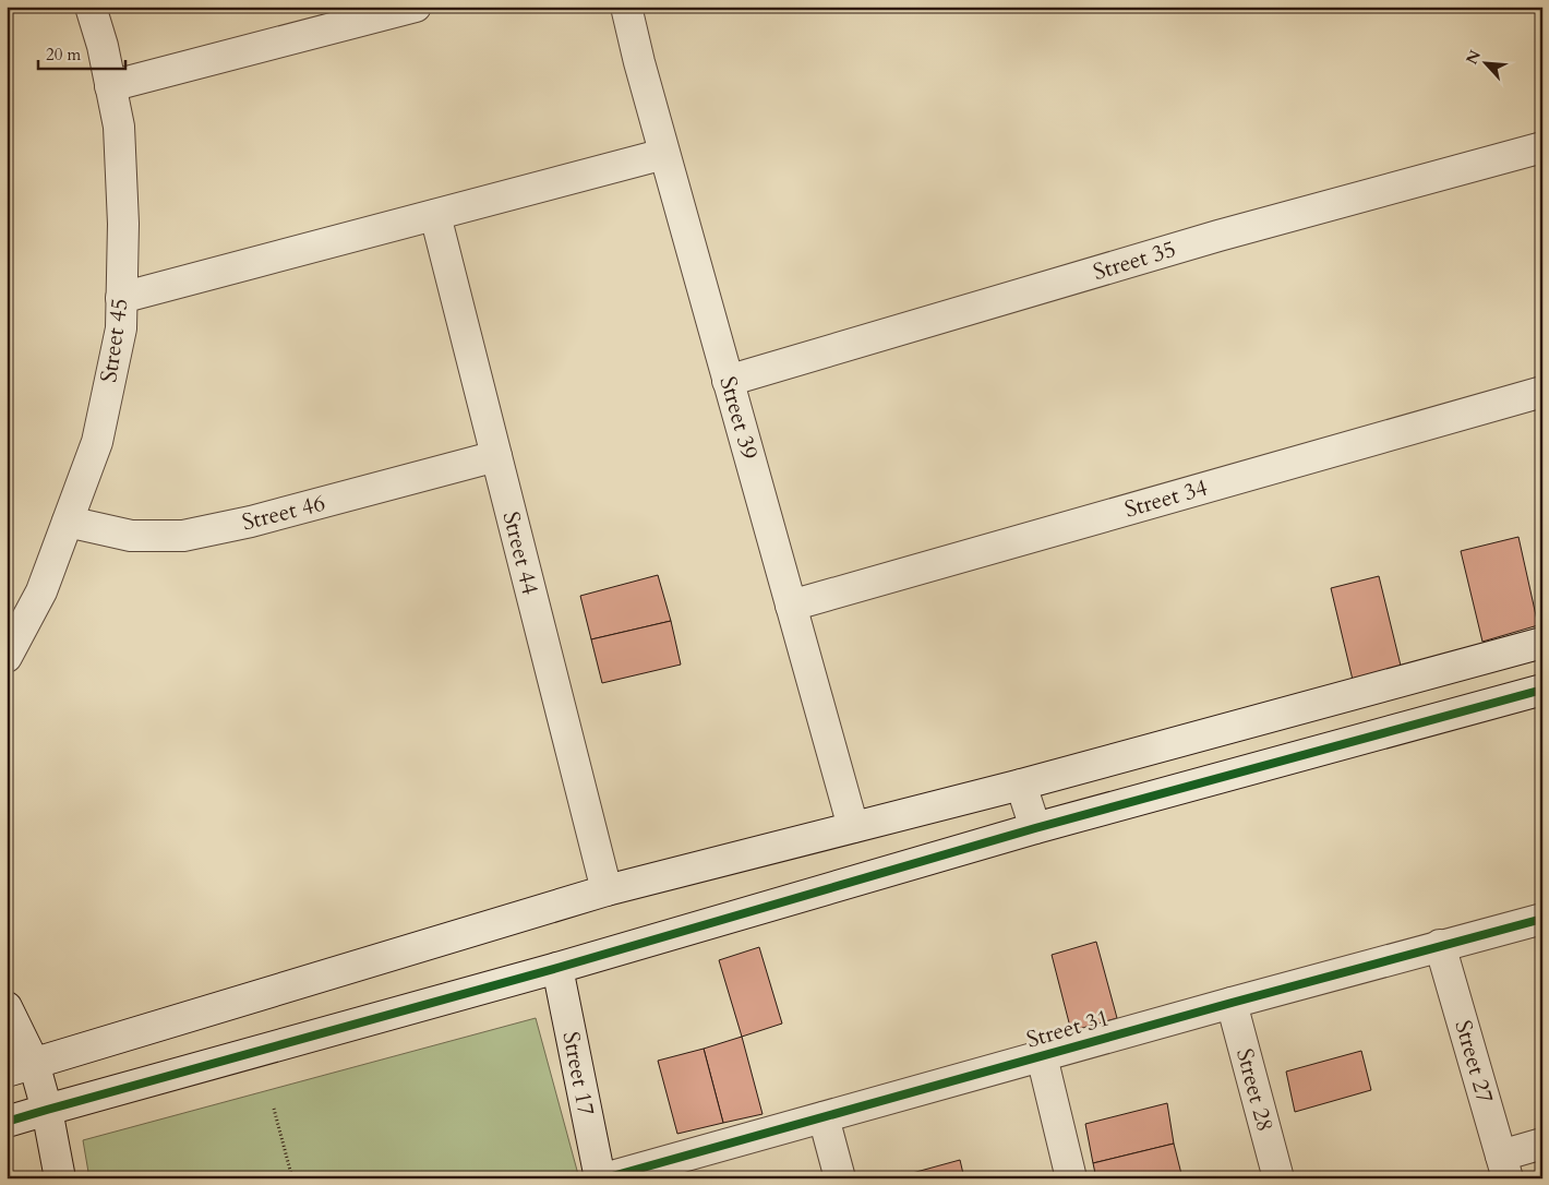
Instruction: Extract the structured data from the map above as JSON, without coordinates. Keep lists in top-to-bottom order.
{
  "streets": {
    "street": [
      "Street 35",
      "Street 45",
      "Street 39",
      "Street 34",
      "Street 46",
      "Street 44",
      "Street 31",
      "Street 27",
      "Street 17",
      "Street 28"
    ]
  },
  "crossings": [
    ["Street 35", "Street 39"],
    ["Street 45", "Street 46"],
    ["Street 39", "Street 34"],
    ["Street 46", "Street 44"],
    ["Street 31", "Street 27"],
    ["Street 31", "Street 17"],
    ["Street 31", "Street 28"]
  ],
  "scale_bar": "20 m",
  "north": "top left"
}
